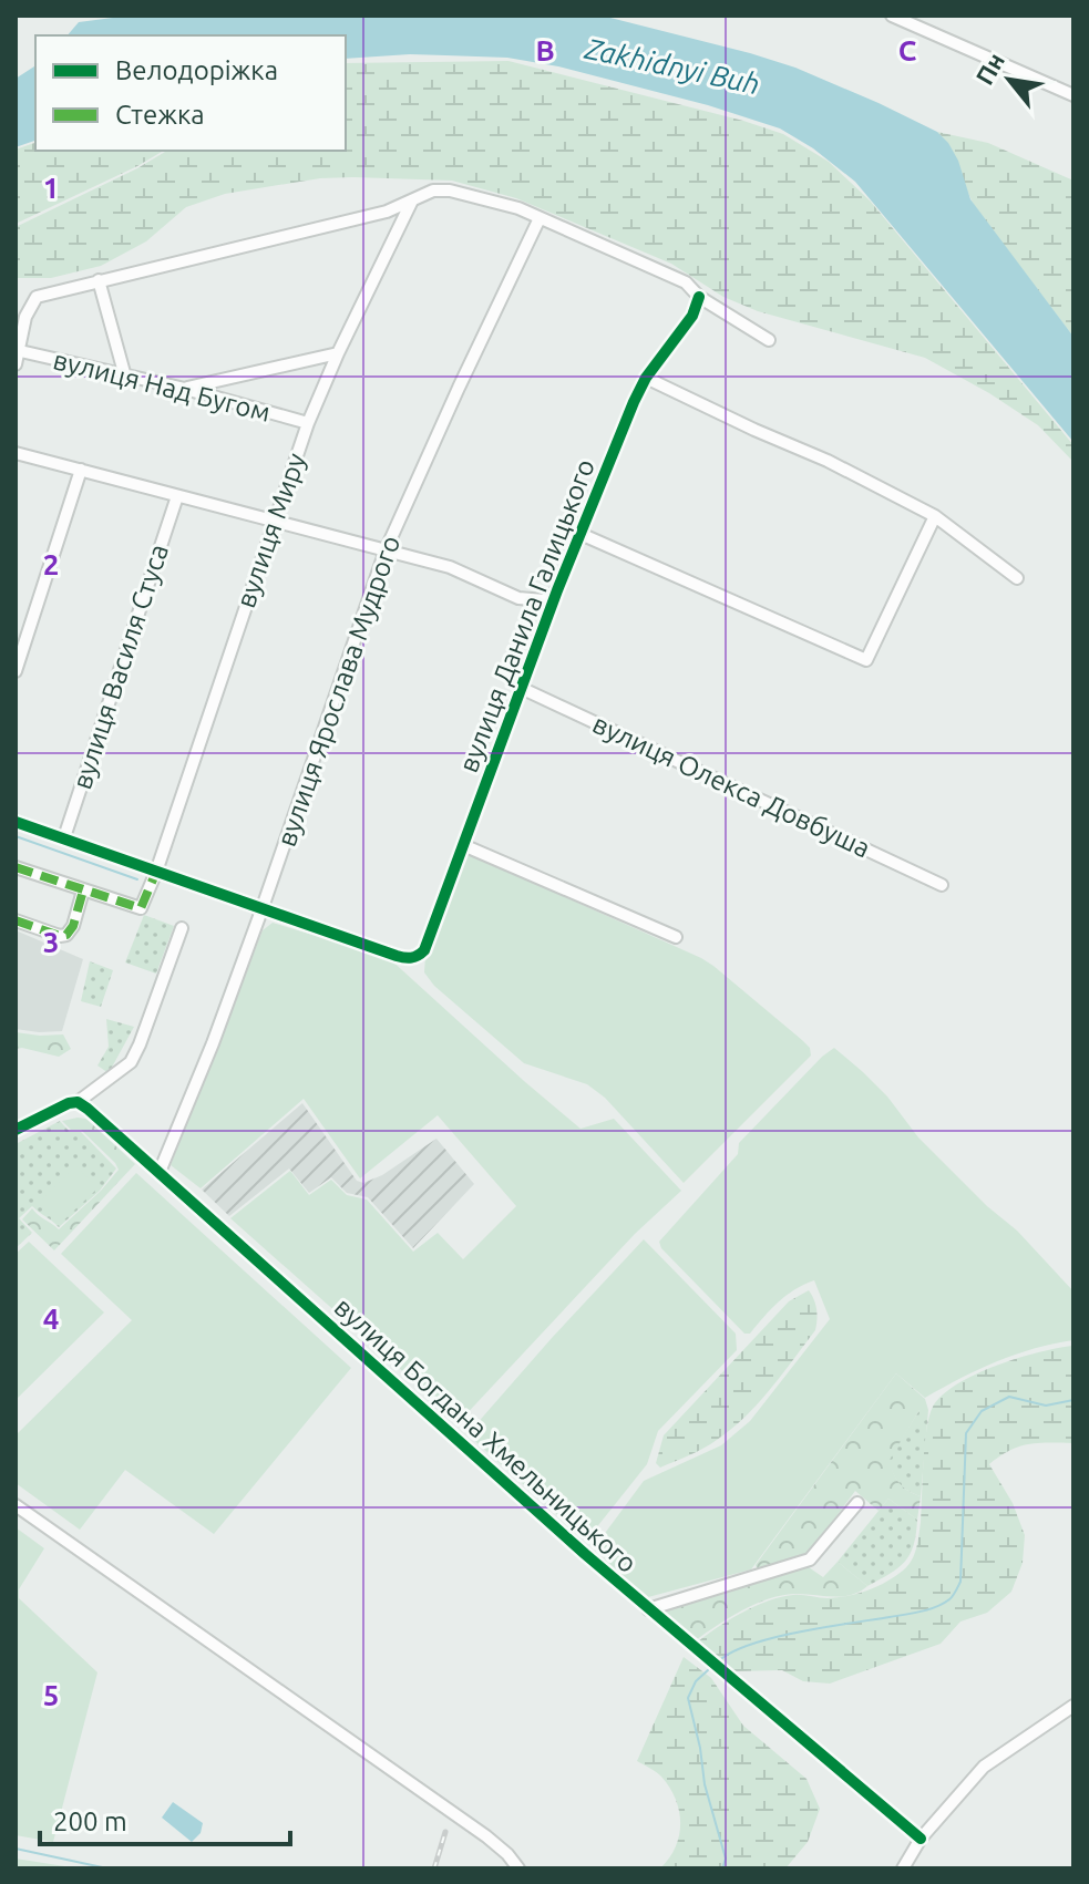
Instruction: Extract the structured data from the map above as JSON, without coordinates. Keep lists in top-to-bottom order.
{
  "streets": {
    "street": [
      "вулиця Над Бугом",
      "вулиця Миру",
      "вулиця Данила Галицького",
      "вулиця Василя Стуса",
      "вулиця Ярослава Мудрого",
      "вулиця Олекса Довбуша",
      "вулиця Богдана Хмельницького"
    ]
  },
  "crossings": [
    ["вулиця Над Бугом", "вулиця Миру"],
    ["вулиця Данила Галицького", "вулиця Ярослава Мудрого"],
    ["вулиця Данила Галицького", "вулиця Олекса Довбуша"],
    ["вулиця Ярослава Мудрого", "вулиця Богдана Хмельницького"]
  ],
  "water": ["Zakhidnyi Buh"],
  "legend": ["Велодоріжка", "Стежка"],
  "scale_bar": "200 m",
  "north": "top left",
  "grid": {
    "columns": ["B", "C"],
    "rows": [
      "1",
      "2",
      "3",
      "4",
      "5"
    ]
  }
}
